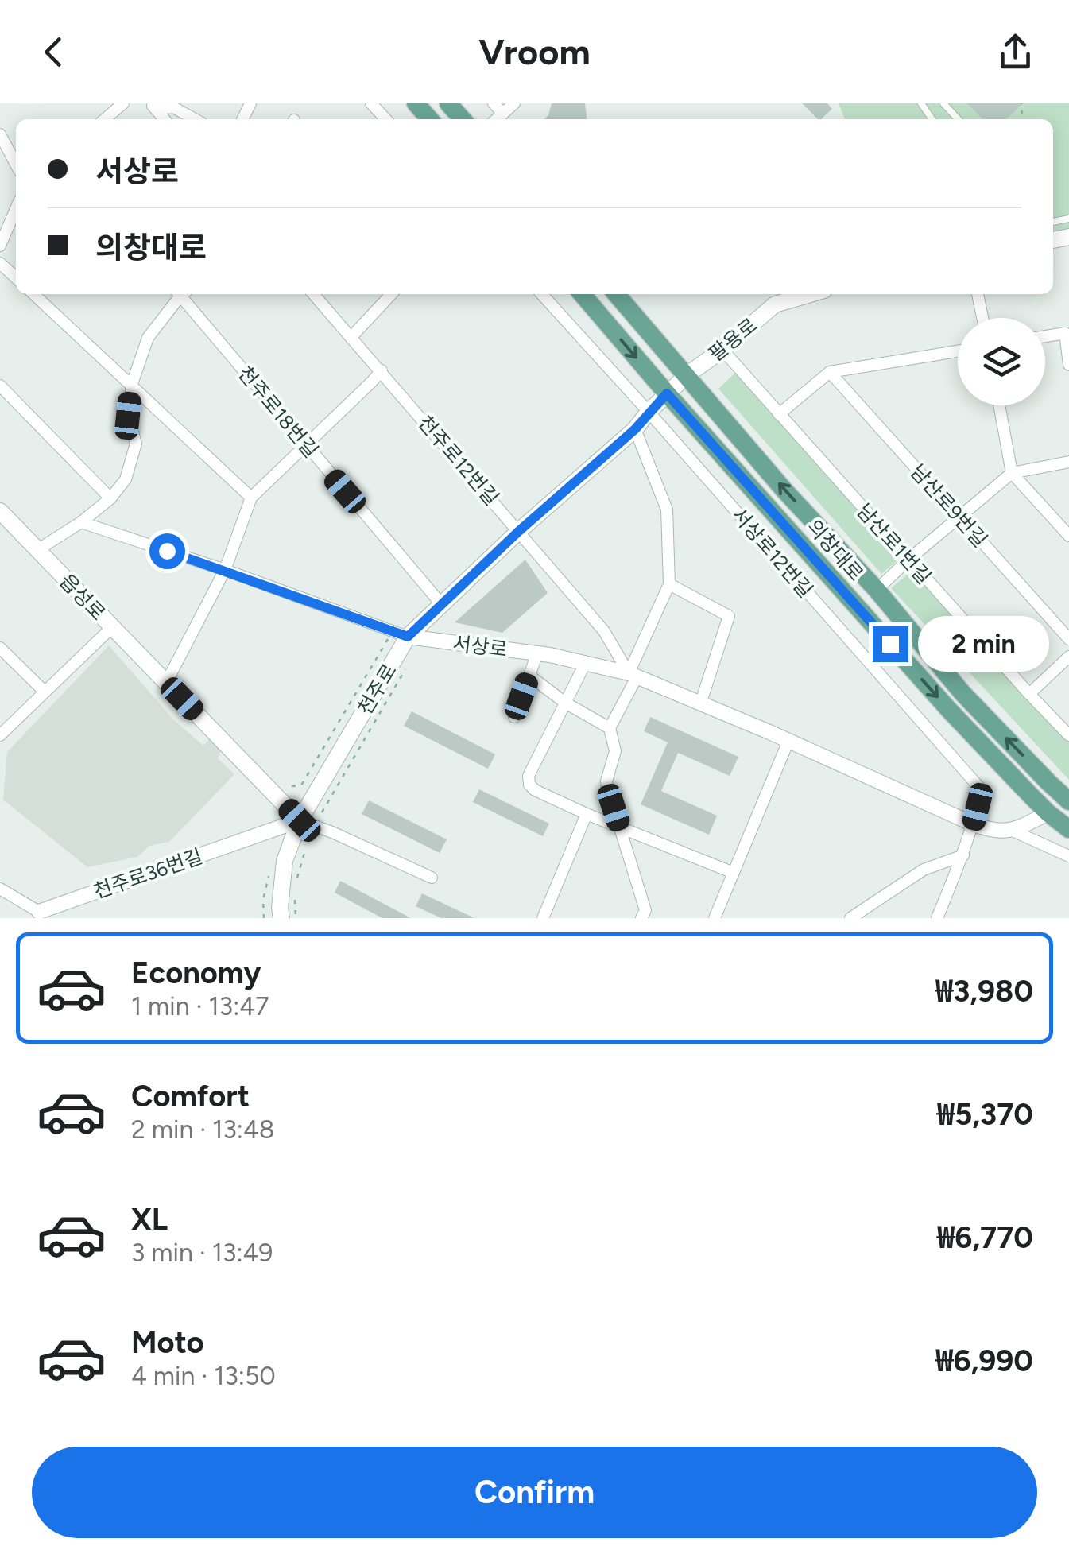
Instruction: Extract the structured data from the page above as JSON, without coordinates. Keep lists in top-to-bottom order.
{
  "streets": {
    "main road": [
      "팔용로",
      "의창대로",
      "읍성로",
      "천주로"
    ],
    "street": [
      "천주로18번길",
      "천주로12번길",
      "남산로9번길",
      "남산로1번길",
      "서상로12번길",
      "서상로",
      "천주로36번길"
    ]
  },
  "crossings": [
    ["팔용로", "남산로1번길"],
    ["팔용로", "의창대로"],
    ["팔용로", "천주로"],
    ["천주로18번길", "천주로"],
    ["천주로12번길", "서상로"],
    ["천주로12번길", "천주로"],
    ["의창대로", "천주로"],
    ["서상로12번길", "서상로"],
    ["서상로12번길", "천주로"],
    ["읍성로", "천주로"],
    ["읍성로", "천주로36번길"],
    ["서상로", "천주로"],
    ["천주로", "천주로36번길"]
  ],
  "page": {
    "header": "Vroom",
    "banner": ["서상로", "의창대로"],
    "bubble": "2 min",
    "list": [
      {
        "name": "Economy",
        "note": "1 min · 13:47",
        "value": "₩3,980"
      },
      {
        "name": "Comfort",
        "note": "2 min · 13:48",
        "value": "₩5,370"
      },
      {
        "name": "XL",
        "note": "3 min · 13:49",
        "value": "₩6,770"
      },
      {
        "name": "Moto",
        "note": "4 min · 13:50",
        "value": "₩6,990"
      }
    ],
    "buttons": "Confirm"
  }
}
